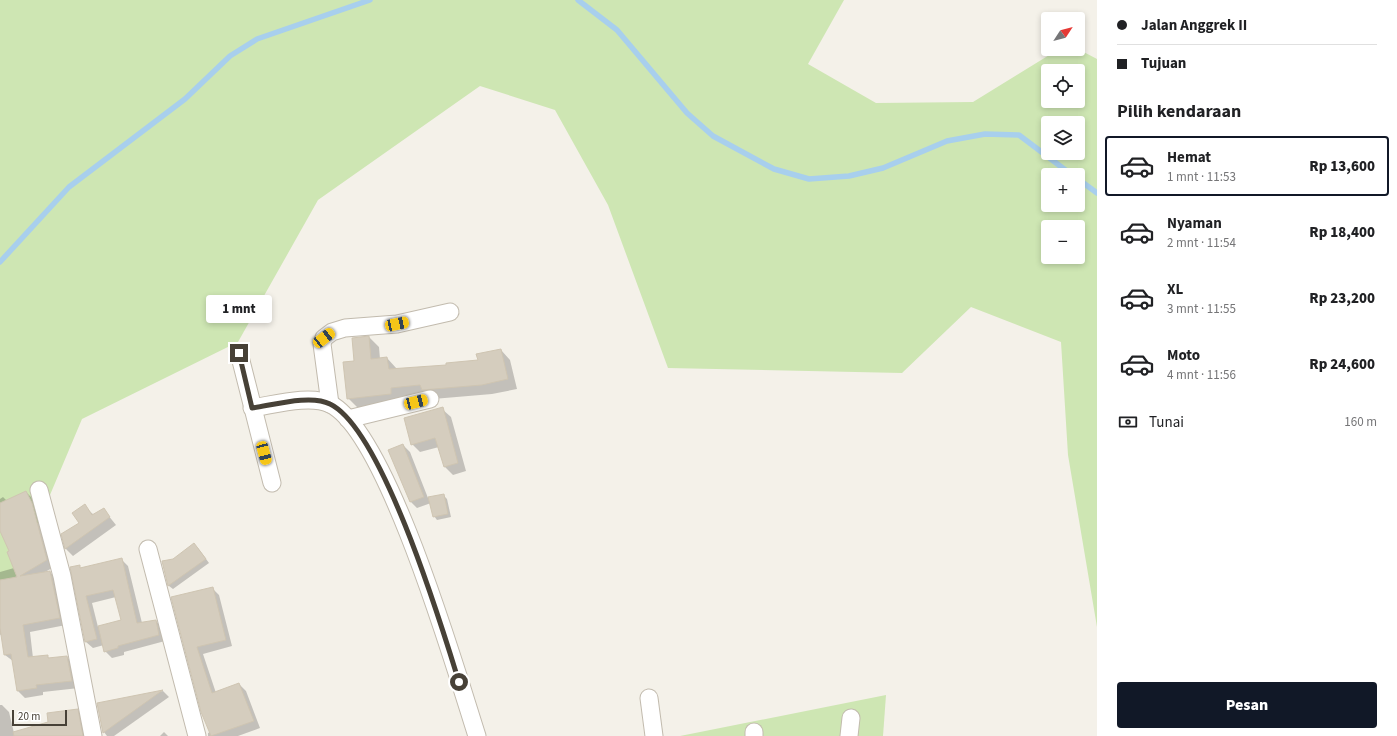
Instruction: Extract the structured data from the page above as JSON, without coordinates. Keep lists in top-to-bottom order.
{
  "scale_bar": "20 m",
  "north": "top right",
  "page": {
    "banner": ["Jalan Anggrek II", "Tujuan"],
    "map_buttons": ["+", "−"],
    "heading": "Pilih kendaraan",
    "list": [
      {
        "name": "Hemat",
        "note": "1 mnt · 11:53",
        "value": "Rp 13,600"
      },
      {
        "name": "Nyaman",
        "note": "2 mnt · 11:54",
        "value": "Rp 18,400"
      },
      {
        "name": "XL",
        "note": "3 mnt · 11:55",
        "value": "Rp 23,200"
      },
      {
        "name": "Moto",
        "note": "4 mnt · 11:56",
        "value": "Rp 24,600"
      }
    ],
    "bubble": "1 mnt",
    "pay": ["Tunai", "160 m"],
    "buttons": "Pesan",
    "scale": "20 m"
  }
}
